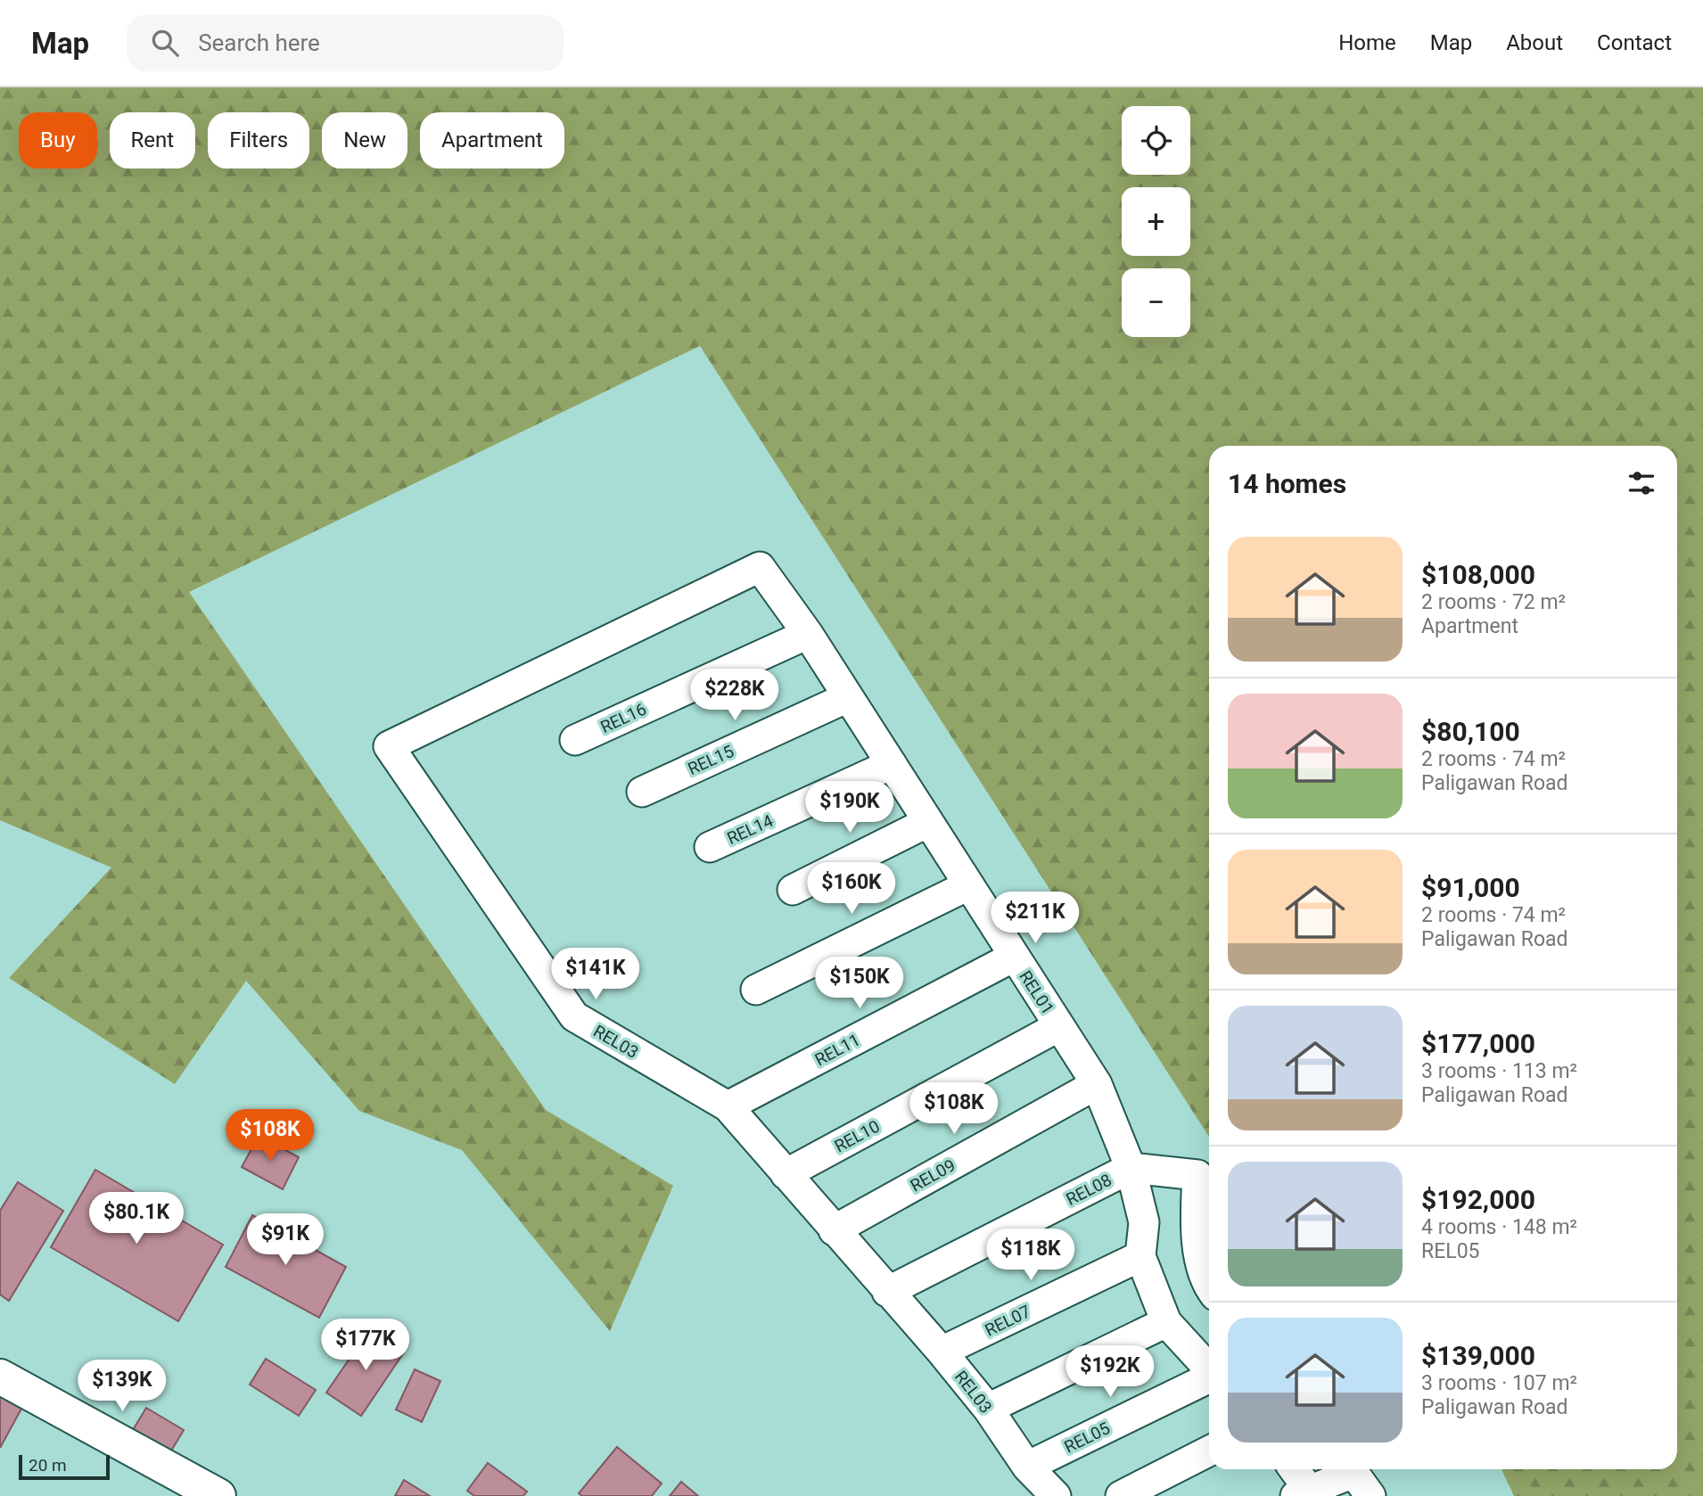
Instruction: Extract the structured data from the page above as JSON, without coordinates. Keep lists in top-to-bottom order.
{
  "streets": {
    "street": [
      "REL16",
      "REL15",
      "REL14",
      "REL01",
      "REL03",
      "REL11",
      "REL10",
      "REL09",
      "REL08",
      "REL07",
      "REL05"
    ]
  },
  "crossings": [
    ["REL16", "REL01"],
    ["REL15", "REL01"],
    ["REL14", "REL01"],
    ["REL01", "REL03"],
    ["REL01", "REL11"],
    ["REL01", "REL10"],
    ["REL01", "REL09"],
    ["REL01", "REL08"],
    ["REL01", "REL07"],
    ["REL03", "REL11"],
    ["REL03", "REL10"],
    ["REL03", "REL09"],
    ["REL03", "REL08"],
    ["REL03", "REL07"],
    ["REL03", "REL05"]
  ],
  "scale_bar": "20 m",
  "page": {
    "header": "Map",
    "search": "Search here",
    "nav": [
      "Home",
      "Map",
      "About",
      "Contact"
    ],
    "map_buttons": ["+", "−"],
    "chip": [
      "Buy",
      "Rent",
      "Filters",
      "New",
      "Apartment"
    ],
    "heading": "14 homes",
    "list": [
      {
        "name": "$108,000",
        "note": "2 rooms · 72 m² · Apartment"
      },
      {
        "name": "$80,100",
        "note": "2 rooms · 74 m² · Paligawan Road"
      },
      {
        "name": "$91,000",
        "note": "2 rooms · 74 m² · Paligawan Road"
      },
      {
        "name": "$177,000",
        "note": "3 rooms · 113 m² · Paligawan Road"
      },
      {
        "name": "$192,000",
        "note": "4 rooms · 148 m² · REL05"
      },
      {
        "name": "$139,000",
        "note": "3 rooms · 107 m² · Paligawan Road"
      }
    ],
    "price": [
      "$228K",
      "$190K",
      "$160K",
      "$211K",
      "$141K",
      "$150K",
      "$108K",
      "$108K",
      "$80.1K",
      "$91K",
      "$118K",
      "$177K",
      "$192K",
      "$139K"
    ],
    "scale": "20 m"
  }
}
